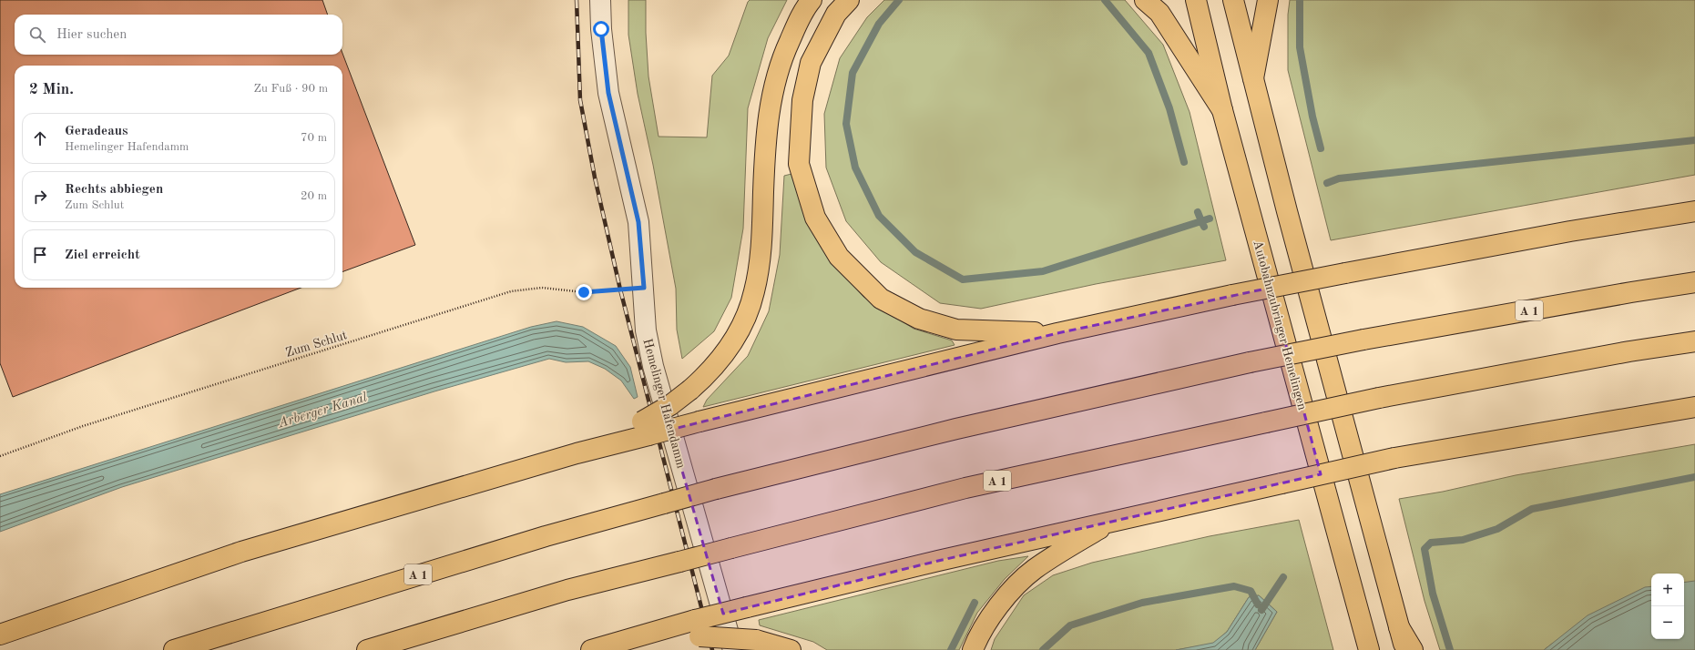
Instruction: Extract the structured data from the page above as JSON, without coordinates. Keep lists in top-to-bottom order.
{
  "streets": {
    "highway": ["A 1", "Autobahnzubringer Hemelingen"],
    "street": ["Hemelinger Hafendamm"],
    "path": ["Zum Schlut"]
  },
  "crossings": [
    ["Zum Schlut", "Hemelinger Hafendamm"]
  ],
  "water": ["Arberger Kanal"],
  "page": {
    "search": "Hier suchen",
    "heading": ["2 Min.", "Zu Fuß · 90 m"],
    "list": [
      ["Geradeaus", "Hemelinger Hafendamm", "70 m"],
      ["Rechts abbiegen", "Zum Schlut", "20 m"],
      "Ziel erreicht"
    ],
    "map_buttons": ["+", "−"]
  }
}
